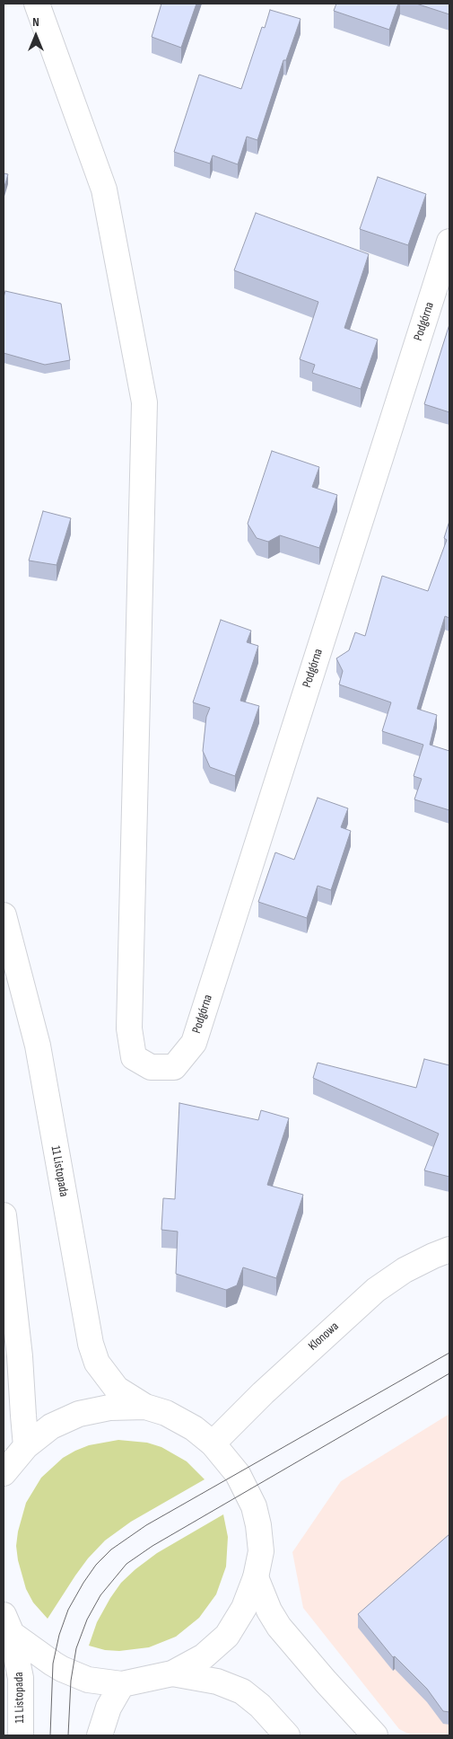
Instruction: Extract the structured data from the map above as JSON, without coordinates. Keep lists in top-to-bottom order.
{
  "streets": {
    "street": ["Podgórna", "11 Listopada", "Klonowa"]
  },
  "north": "top"
}
